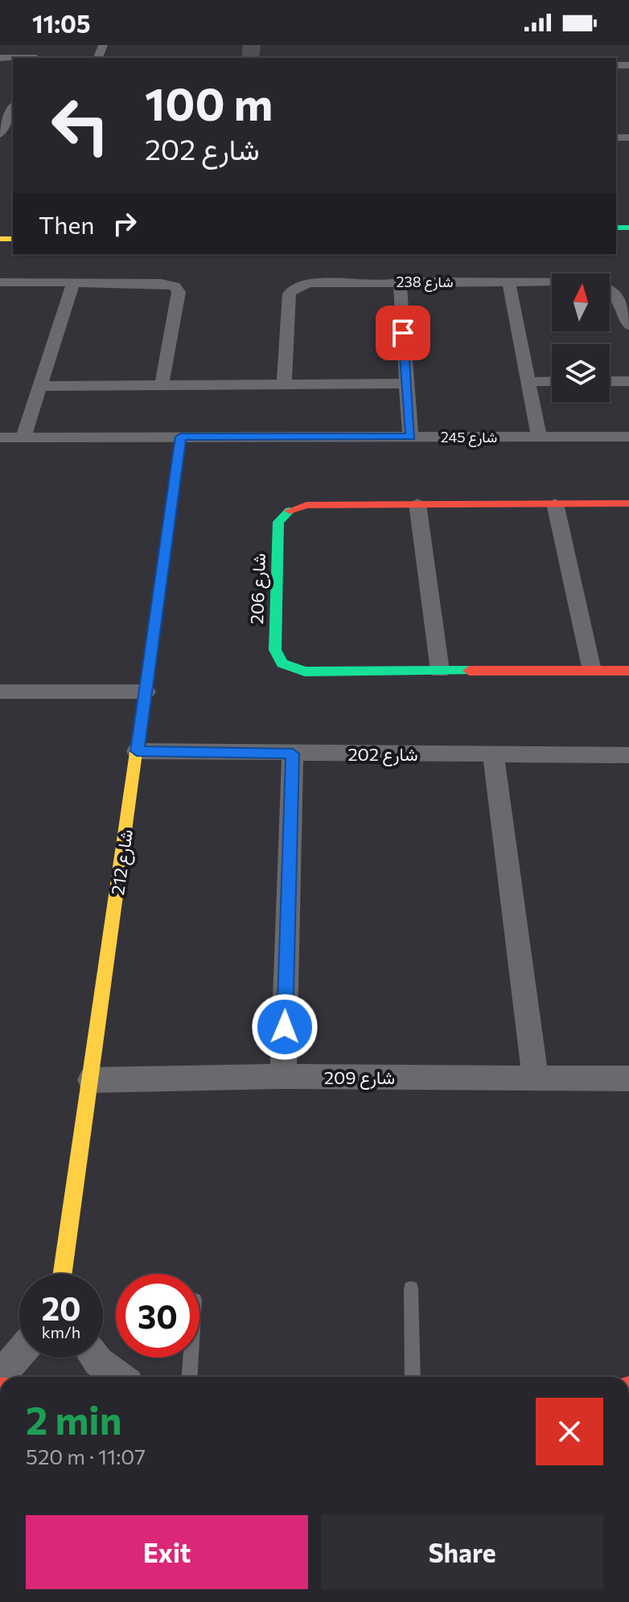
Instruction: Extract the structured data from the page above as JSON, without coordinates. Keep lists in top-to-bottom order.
{
  "streets": {
    "street": [
      "شارع 238",
      "شارع 245",
      "شارع 206",
      "شارع 202",
      "شارع 212",
      "شارع 209"
    ]
  },
  "crossings": [
    ["شارع 245", "شارع 212"],
    ["شارع 202", "شارع 212"],
    ["شارع 212", "شارع 209"]
  ],
  "north": "top",
  "page": {
    "status": "11:05",
    "turn": ["100 m", "شارع 202"],
    "then": "Then",
    "speed": "20 km/h",
    "limit": "30",
    "heading": ["2 min", "520 m · 11:07"],
    "buttons": ["Exit", "Share"]
  }
}
